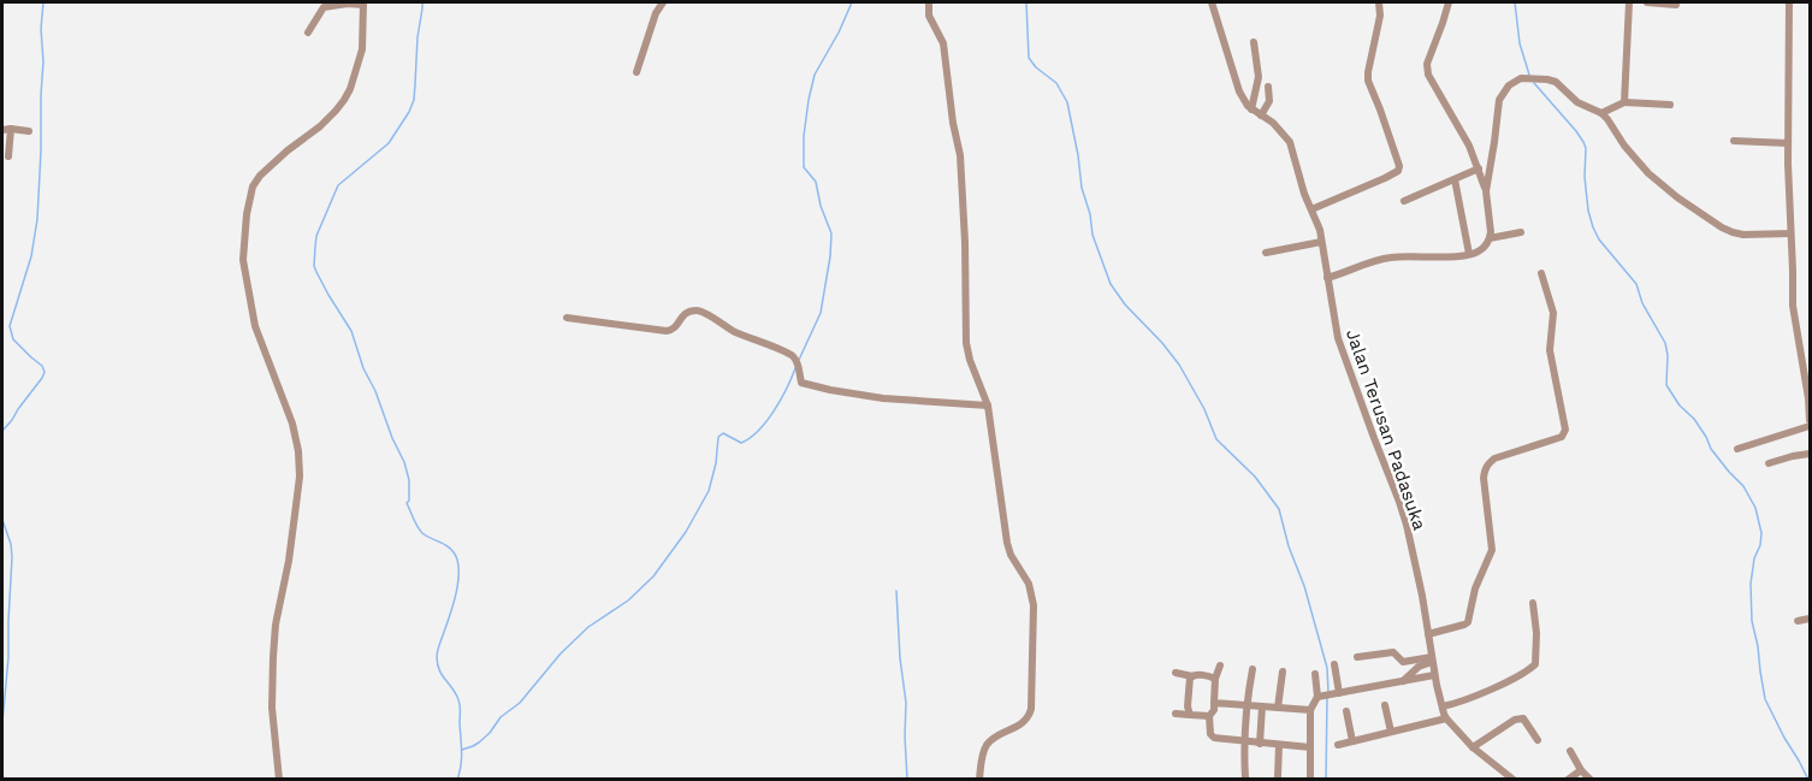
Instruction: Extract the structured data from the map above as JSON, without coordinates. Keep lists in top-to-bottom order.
{
  "streets": {
    "street": ["Jalan Terusan Padasuka"]
  }
}
